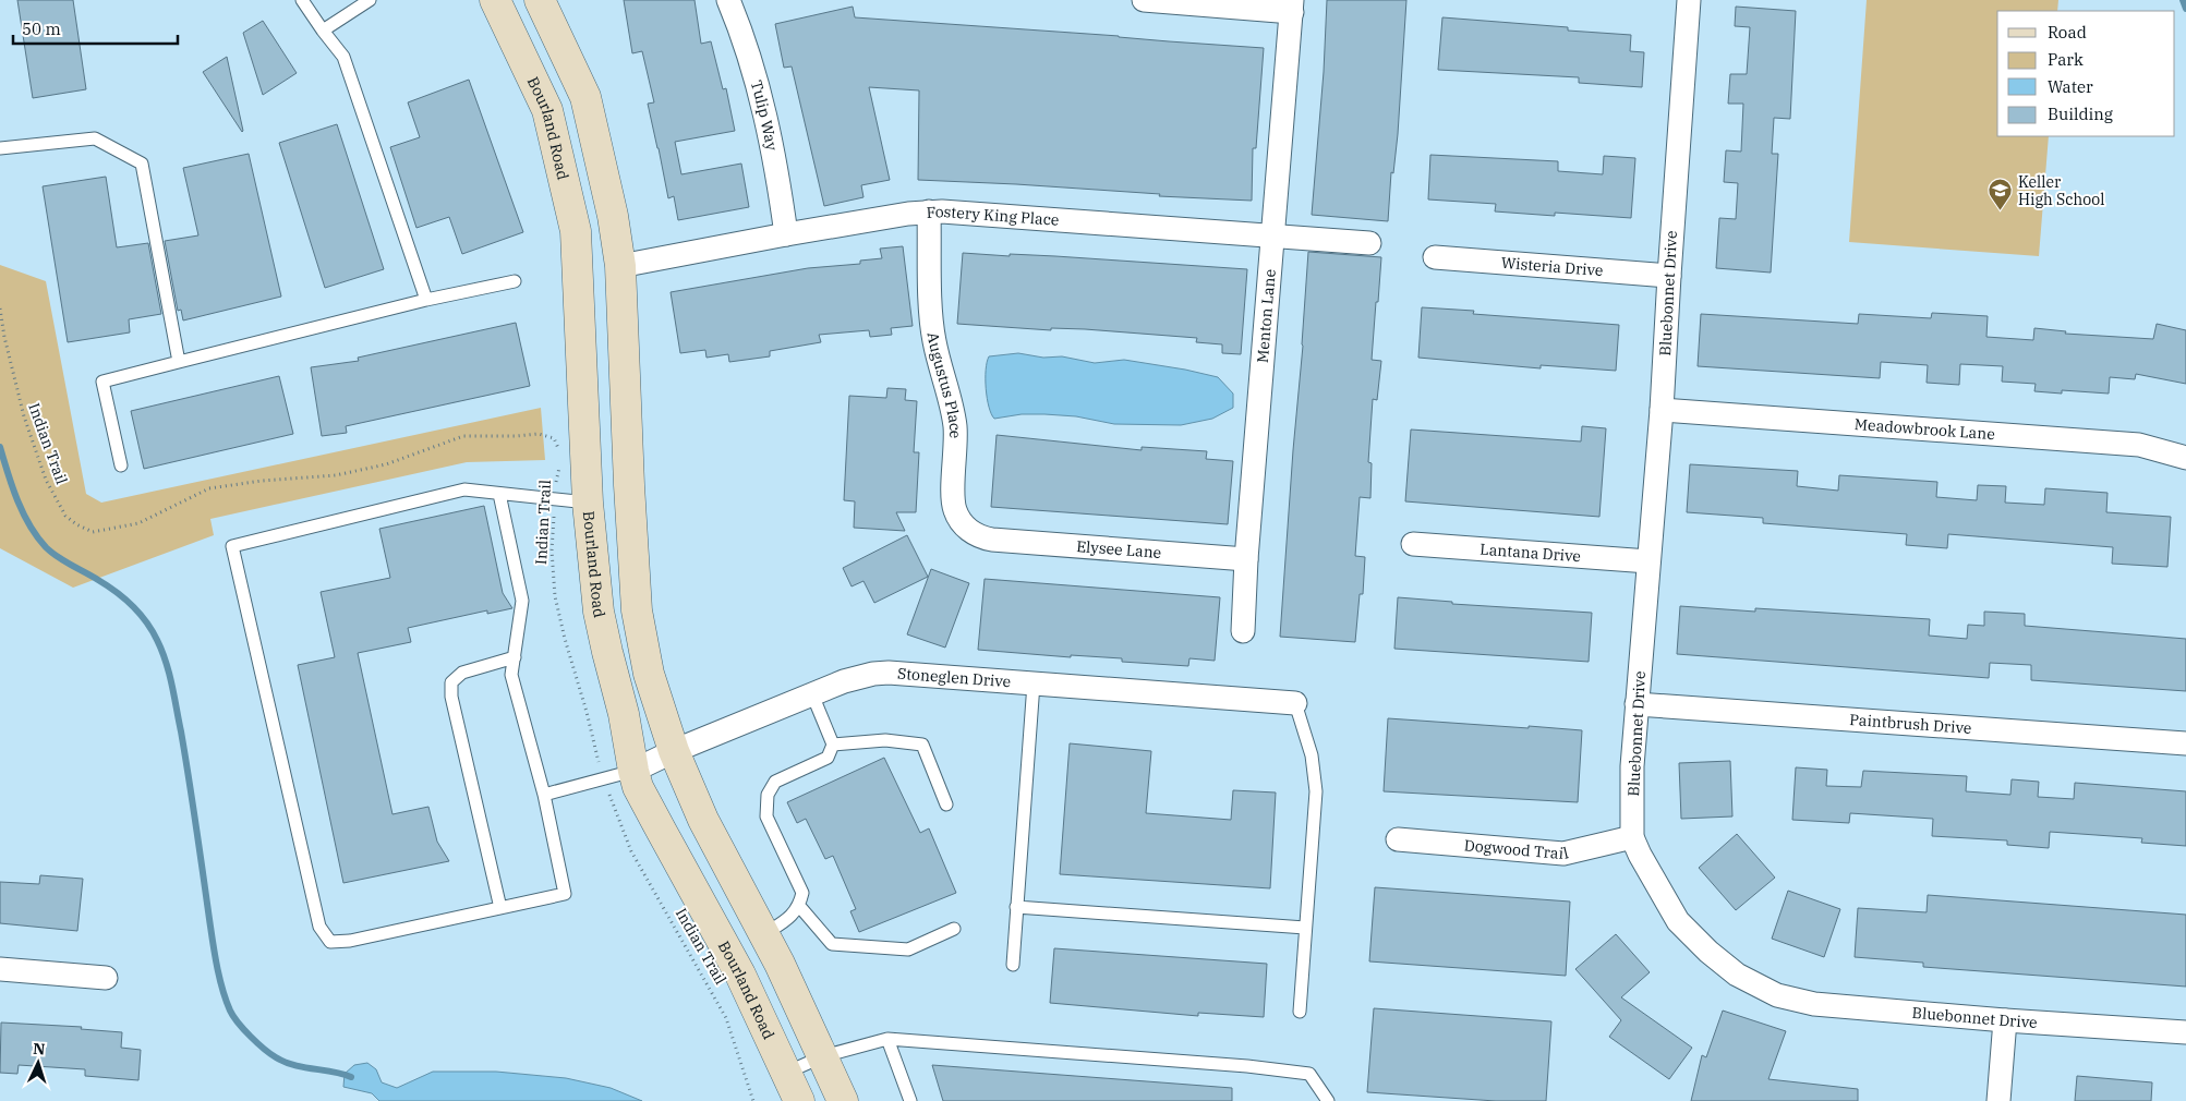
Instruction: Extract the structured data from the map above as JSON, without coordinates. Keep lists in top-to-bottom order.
{
  "streets": {
    "main road": ["Bourland Road"],
    "street": [
      "Tulip Way",
      "Fostery King Place",
      "Wisteria Drive",
      "Bluebonnet Drive",
      "Menton Lane",
      "Augustus Place",
      "Meadowbrook Lane",
      "Elysee Lane",
      "Lantana Drive",
      "Stoneglen Drive",
      "Paintbrush Drive",
      "Dogwood Trail"
    ],
    "path": ["Indian Trail"]
  },
  "crossings": [
    ["Tulip Way", "Fostery King Place"],
    ["Bourland Road", "Stoneglen Drive"],
    ["Fostery King Place", "Menton Lane"],
    ["Fostery King Place", "Augustus Place"],
    ["Wisteria Drive", "Bluebonnet Drive"],
    ["Bluebonnet Drive", "Meadowbrook Lane"],
    ["Bluebonnet Drive", "Lantana Drive"],
    ["Bluebonnet Drive", "Paintbrush Drive"],
    ["Bluebonnet Drive", "Dogwood Trail"],
    ["Menton Lane", "Elysee Lane"],
    ["Augustus Place", "Elysee Lane"]
  ],
  "places": {
    "school or university": ["Keller High School"]
  },
  "legend": [
    "Road",
    "Park",
    "Water",
    "Building"
  ],
  "scale_bar": "50 m",
  "north": "top"
}
